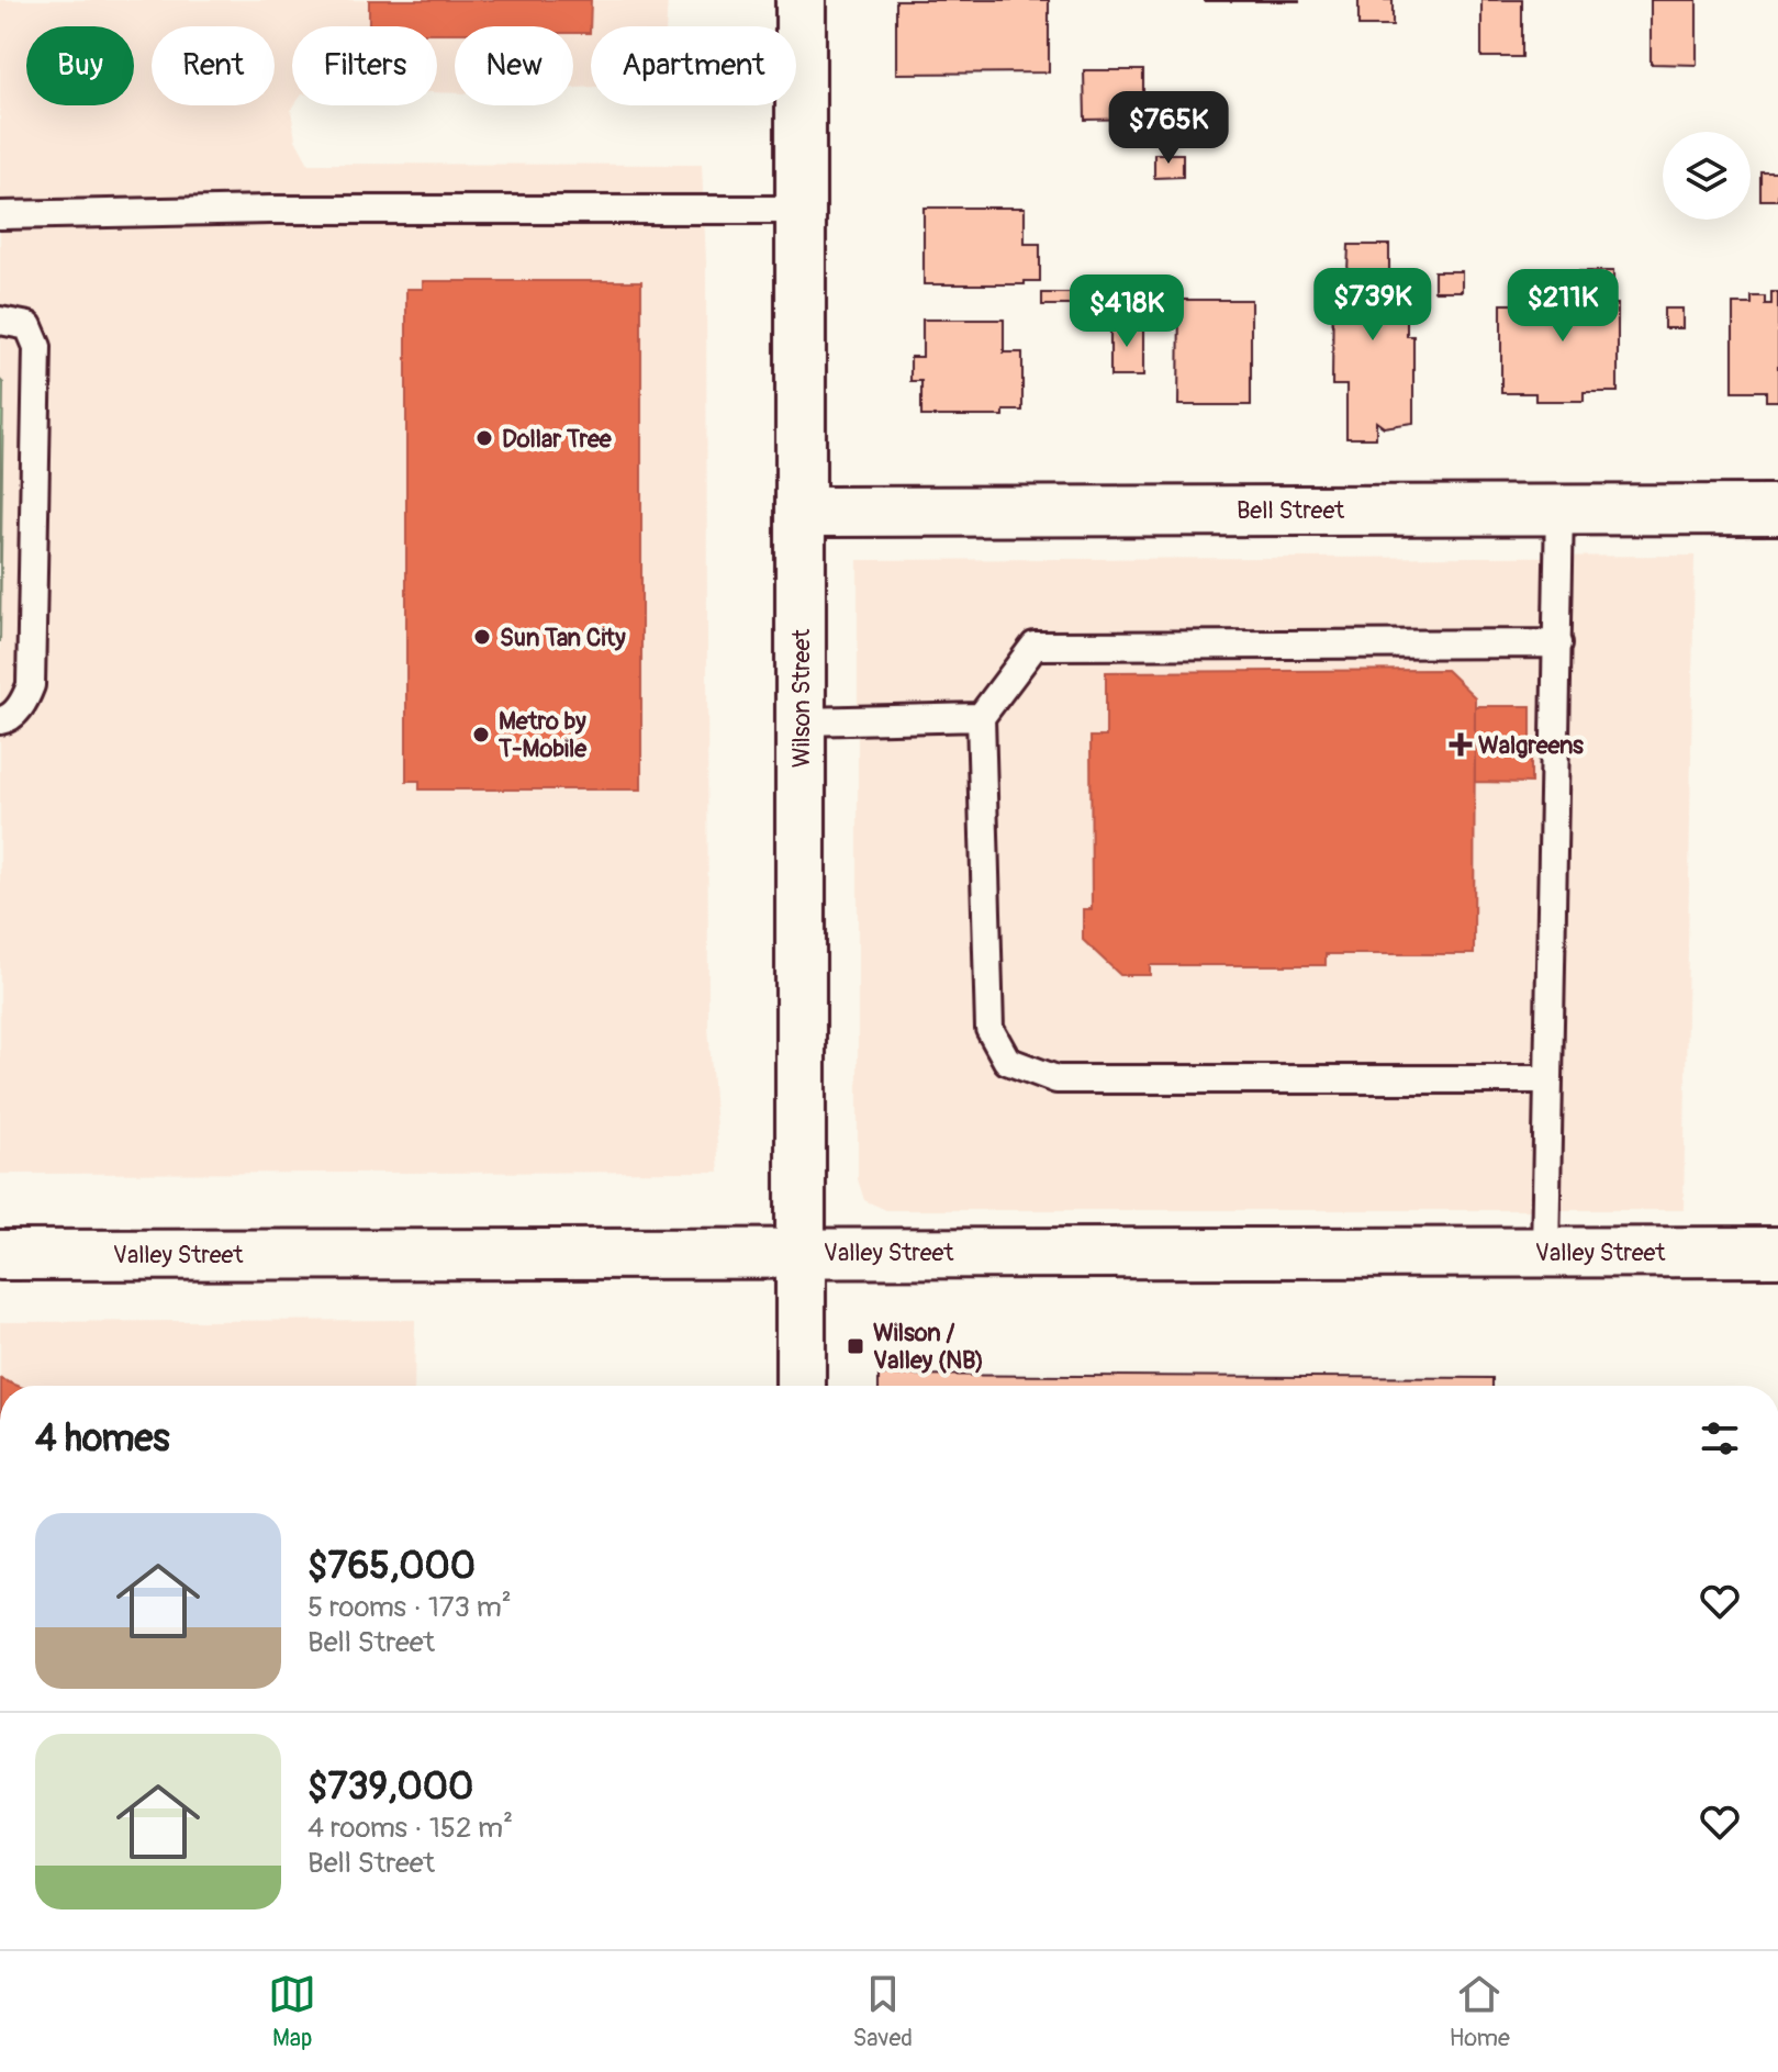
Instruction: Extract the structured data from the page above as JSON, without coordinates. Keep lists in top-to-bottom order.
{
  "streets": {
    "street": ["Bell Street", "Wilson Street", "Valley Street"]
  },
  "crossings": [
    ["Bell Street", "Wilson Street"],
    ["Wilson Street", "Valley Street"]
  ],
  "places": {
    "other": ["Dollar Tree", "Sun Tan City", "Metro by T-Mobile"],
    "health": ["Walgreens"],
    "transit": ["Wilson / Valley (NB)"]
  },
  "page": {
    "chip": [
      "Buy",
      "Rent",
      "Filters",
      "New",
      "Apartment"
    ],
    "price": [
      "$765K",
      "$739K",
      "$211K",
      "$418K"
    ],
    "heading": "4 homes",
    "list": [
      {
        "name": "$765,000",
        "note": "5 rooms · 173 m² · Bell Street"
      },
      {
        "name": "$739,000",
        "note": "4 rooms · 152 m² · Bell Street"
      }
    ],
    "tabs": ["Map", "Saved", "Home"]
  }
}
